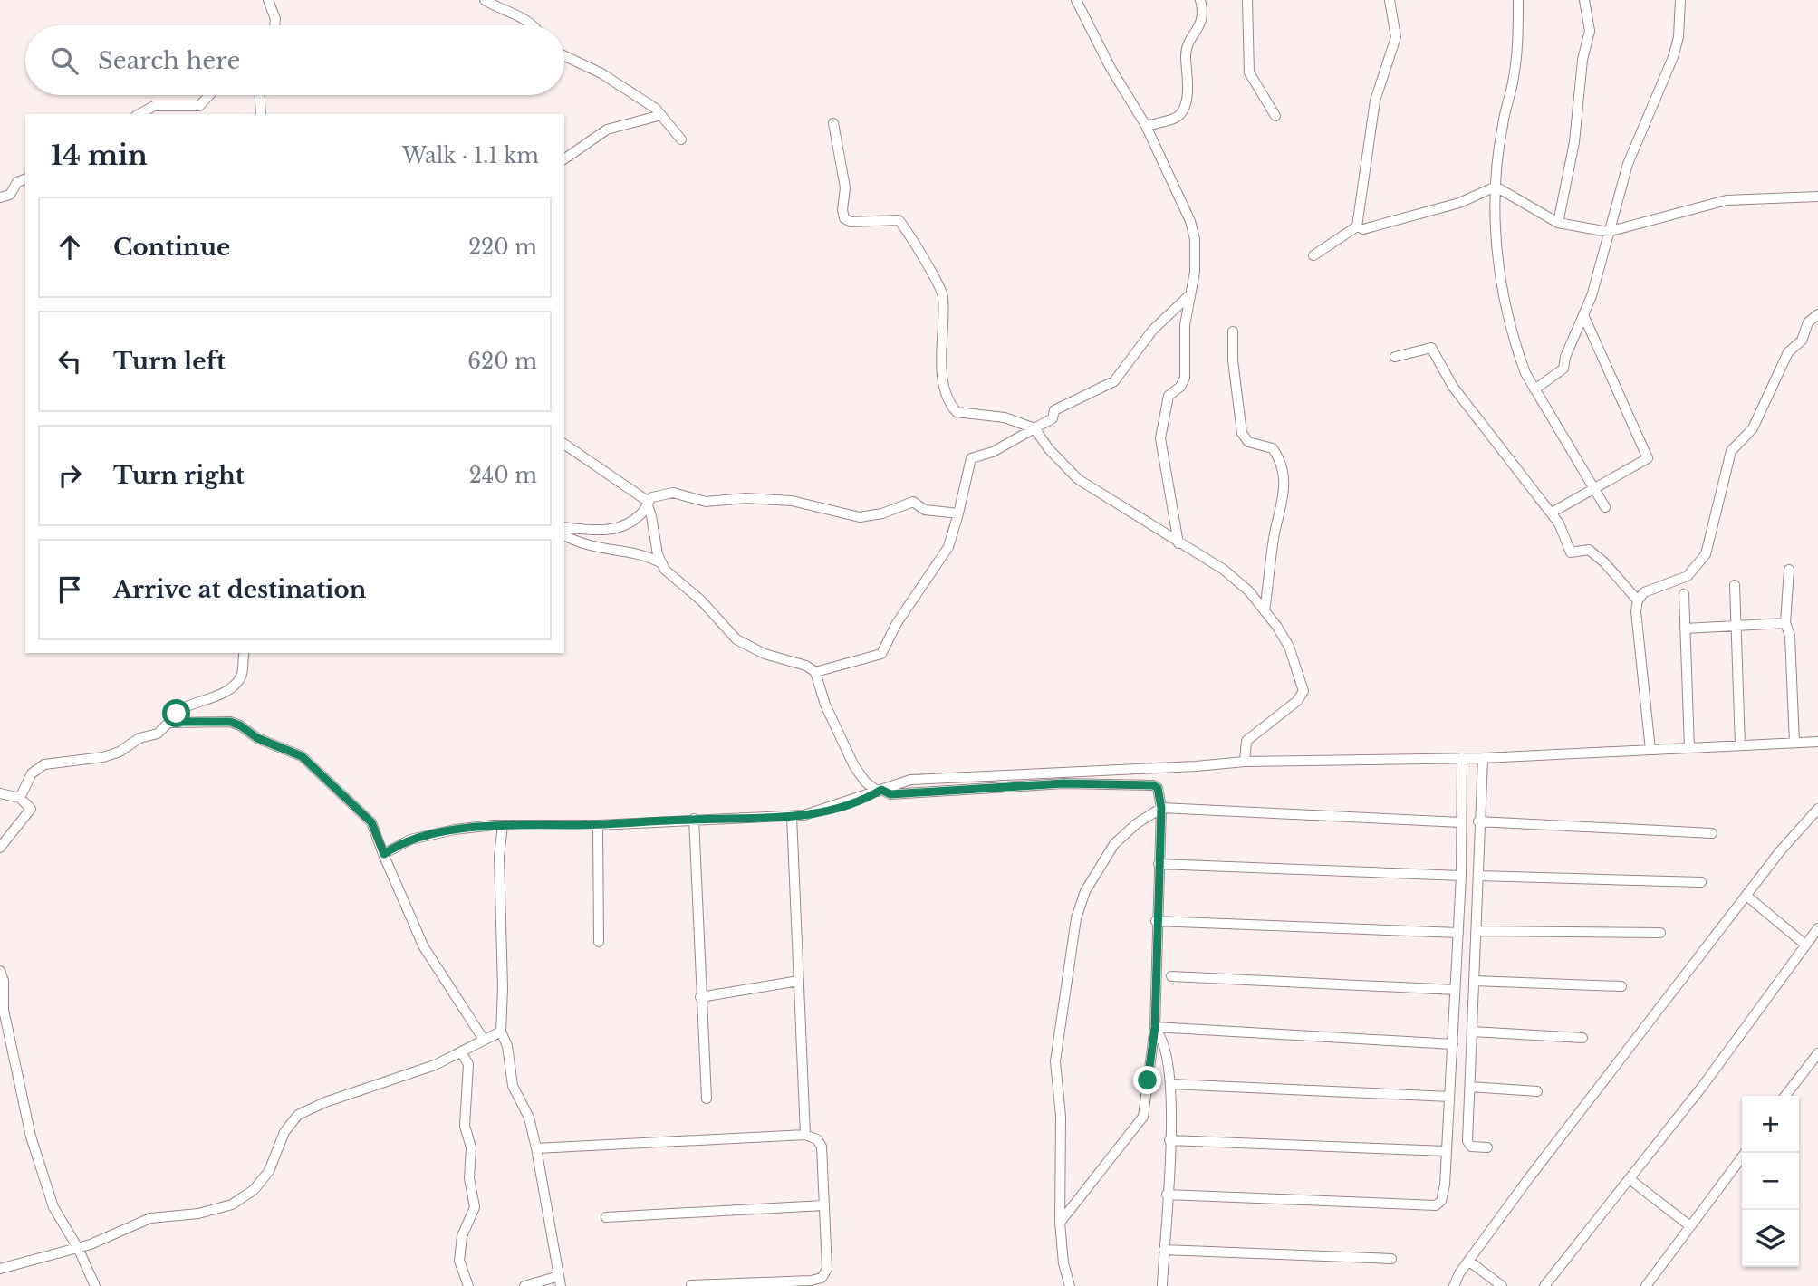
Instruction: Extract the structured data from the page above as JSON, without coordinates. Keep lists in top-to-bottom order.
{
  "page": {
    "search": "Search here",
    "heading": ["14 min", "Walk · 1.1 km"],
    "list": [
      ["Continue", "220 m"],
      ["Turn left", "620 m"],
      ["Turn right", "240 m"],
      "Arrive at destination"
    ],
    "map_buttons": ["+", "−"]
  }
}
